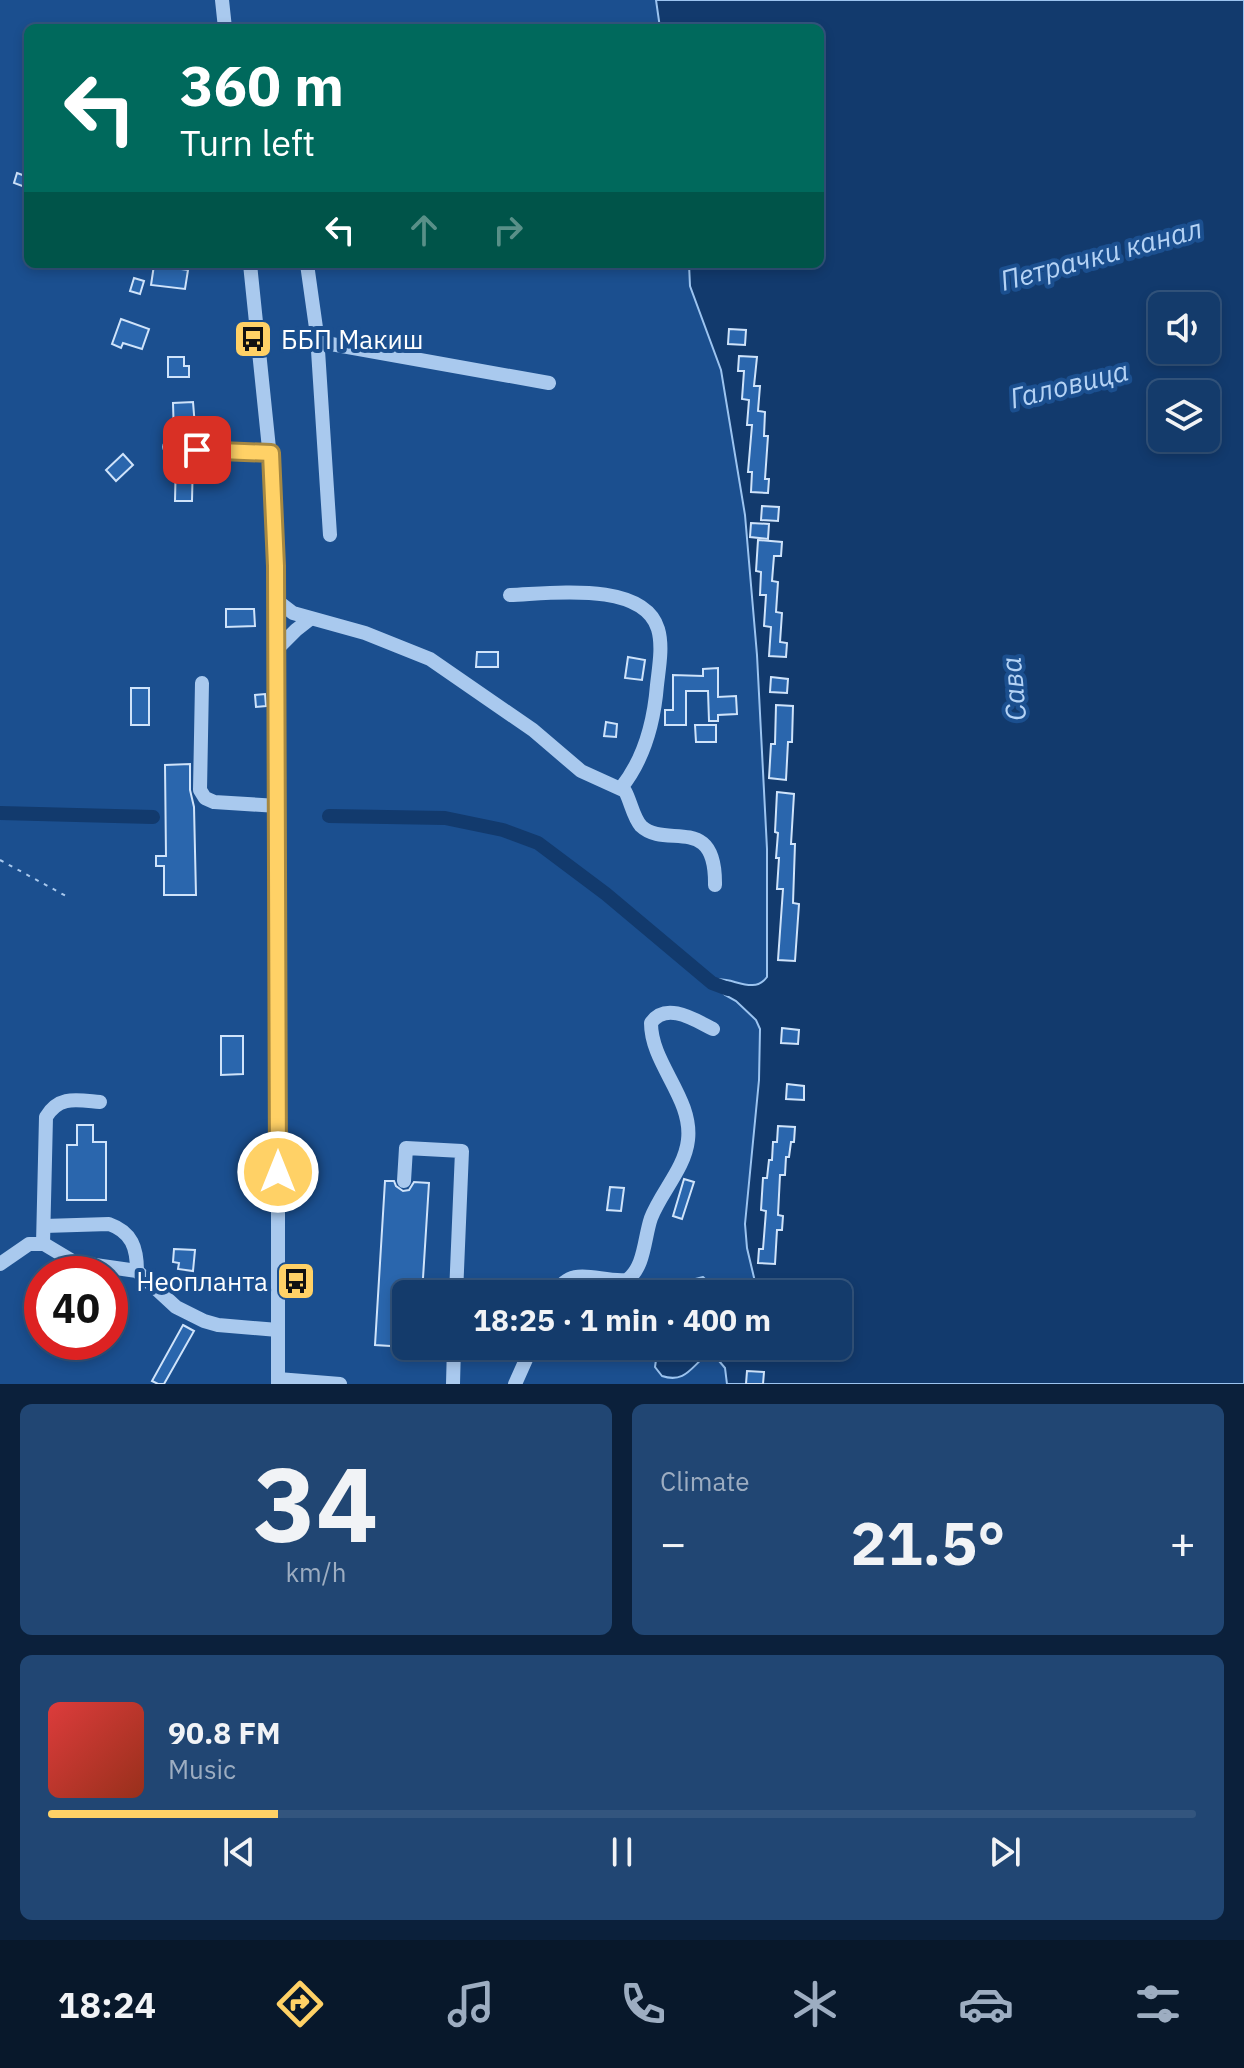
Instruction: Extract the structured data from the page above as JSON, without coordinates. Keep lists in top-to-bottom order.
{
  "water": ["Петрачки канал", "Галовица", "Сава"],
  "places": {
    "bus stop": ["ББП Макиш", "Неопланта"]
  },
  "page": {
    "turn": ["360 m", "Turn left"],
    "limit": "40",
    "trip": "18:25 · 1 min · 400 m",
    "tile": [
      ["34", "km/h"],
      "Climate"
    ],
    "heat": ["−", "21.5°", "+"],
    "song": ["90.8 FM", "Music"],
    "tabs": "18:24"
  }
}
